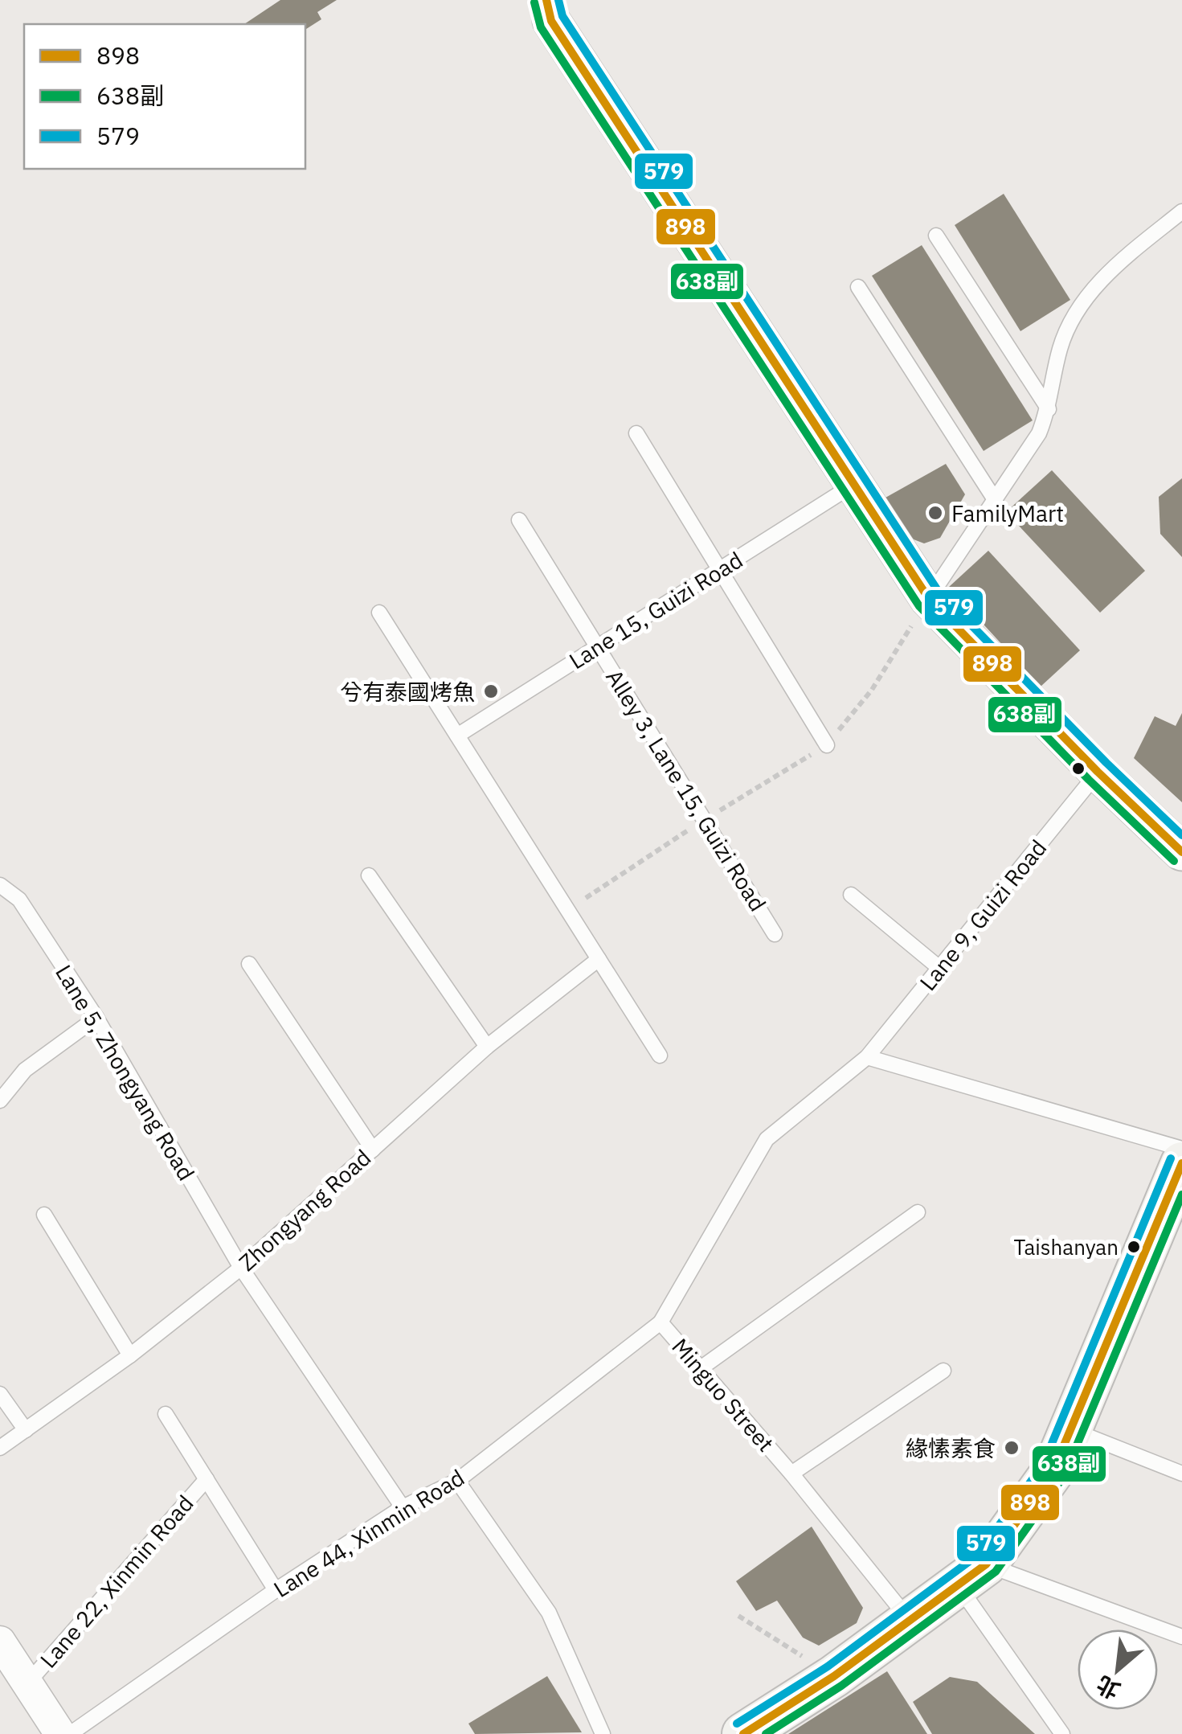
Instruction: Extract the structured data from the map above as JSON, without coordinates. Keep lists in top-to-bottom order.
{
  "streets": {
    "lane": [
      "Lane 15, Guizi Road",
      "Alley 3, Lane 15, Guizi Road",
      "Lane 9, Guizi Road",
      "Lane 5, Zhongyang Road",
      "Zhongyang Road",
      "Minguo Street",
      "Lane 44, Xinmin Road",
      "Lane 22, Xinmin Road"
    ]
  },
  "crossings": [
    ["Lane 15, Guizi Road", "Alley 3, Lane 15, Guizi Road"],
    ["Lane 9, Guizi Road", "Minguo Street"],
    ["Lane 5, Zhongyang Road", "Zhongyang Road"],
    ["Lane 5, Zhongyang Road", "Lane 44, Xinmin Road"],
    ["Minguo Street", "Lane 44, Xinmin Road"]
  ],
  "places": [
    "FamilyMart",
    "兮有泰國烤魚",
    "Taishanyan",
    "緣愫素食"
  ],
  "lines": ["transit line 898", "transit line 579", "transit line 638副"],
  "legend": ["898", "638副", "579"],
  "north": "bottom left"
}
